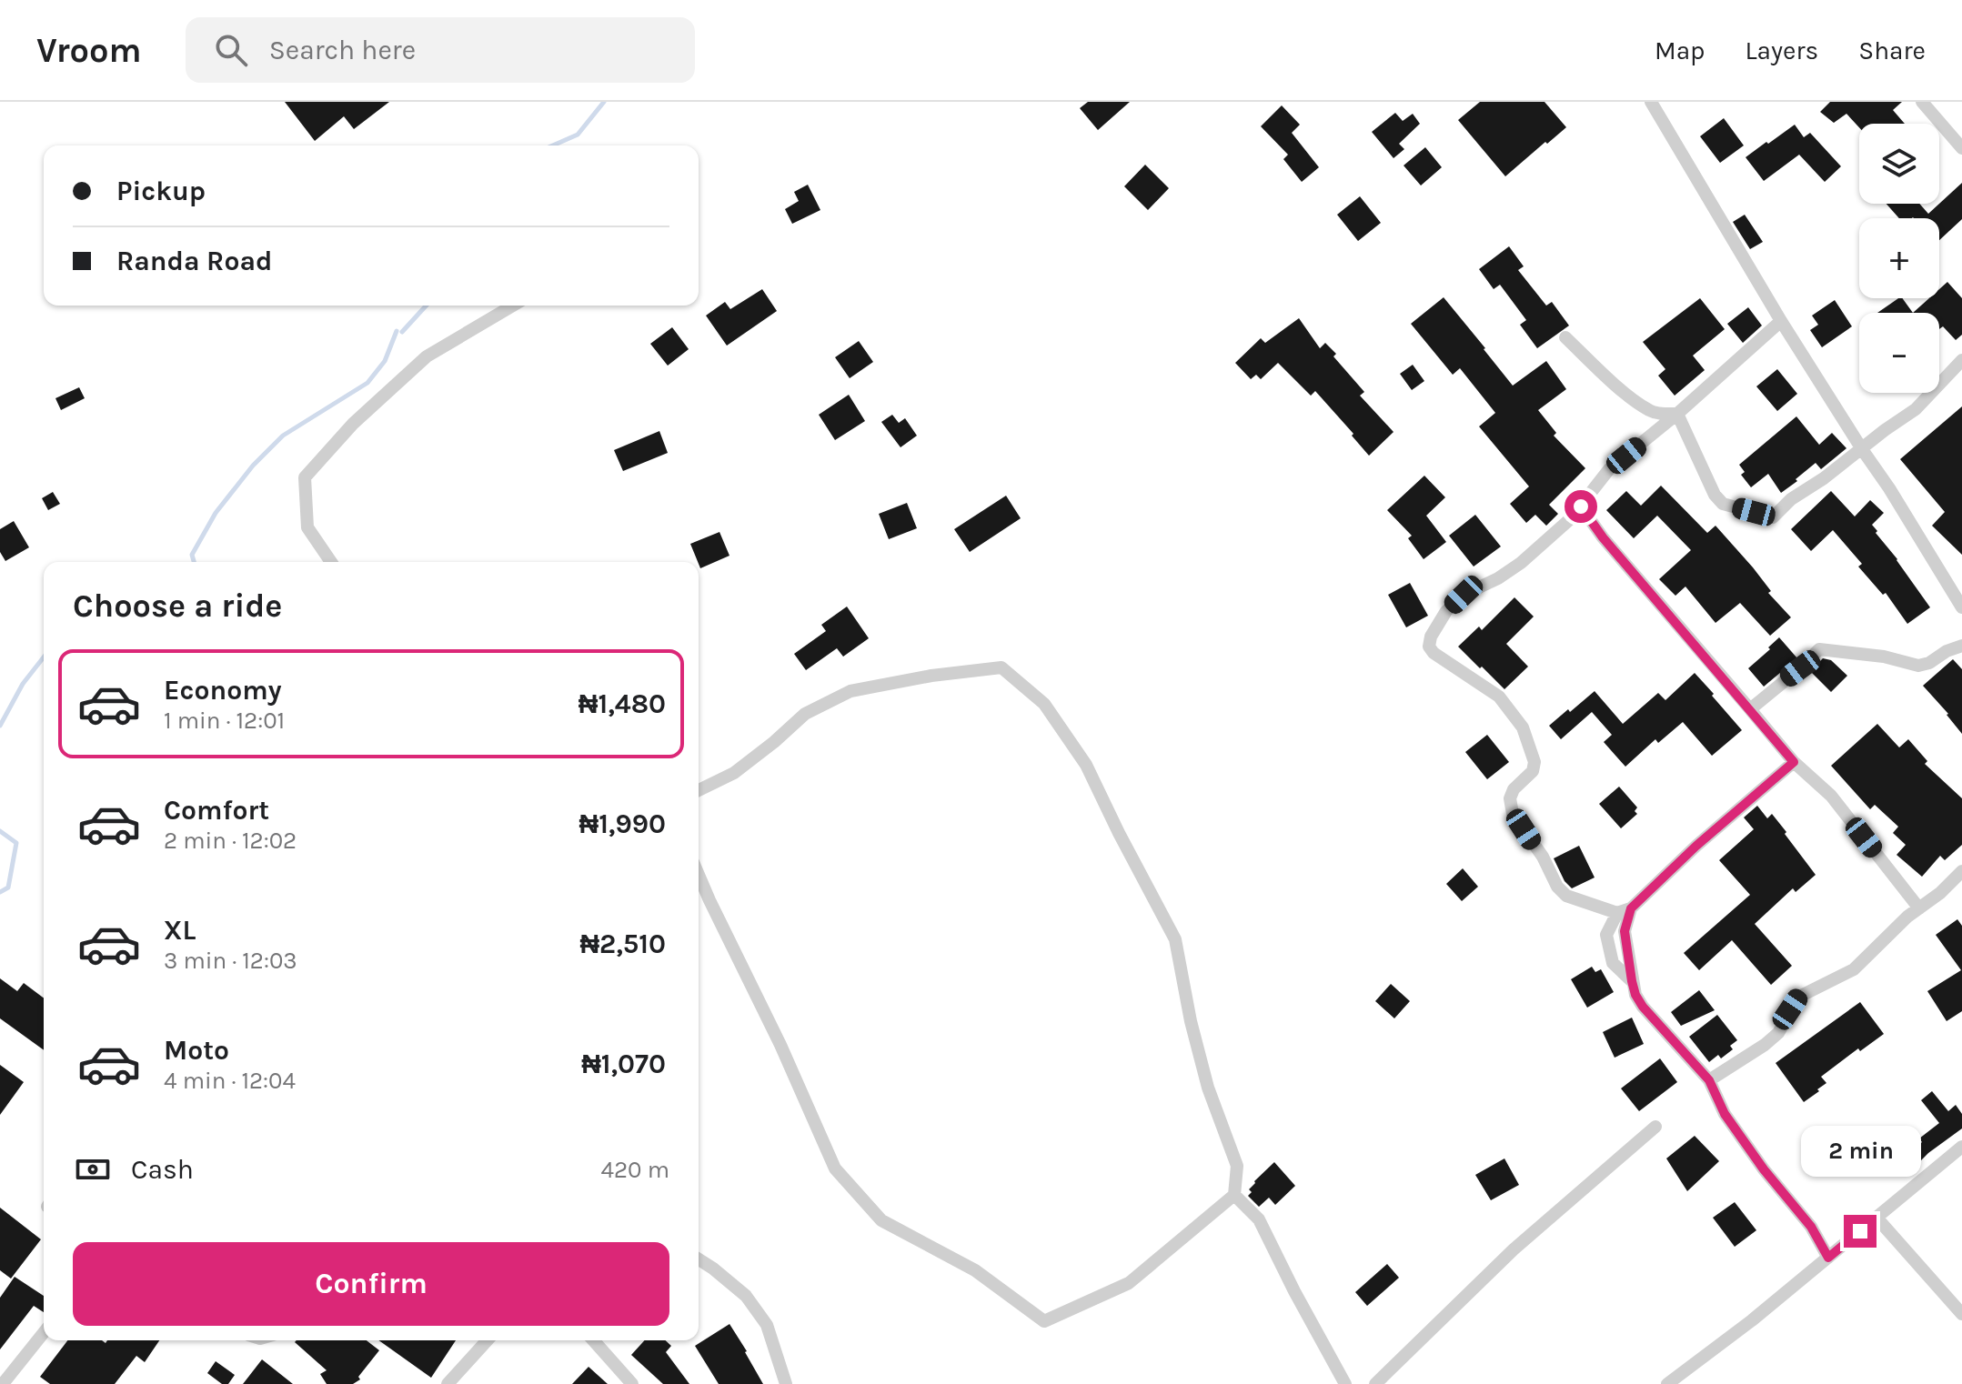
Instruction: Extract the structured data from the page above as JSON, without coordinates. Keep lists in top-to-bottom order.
{
  "page": {
    "header": "Vroom",
    "search": "Search here",
    "nav": ["Map", "Layers", "Share"],
    "map_buttons": ["+", "−"],
    "banner": ["Pickup", "Randa Road"],
    "heading": "Choose a ride",
    "list": [
      {
        "name": "Economy",
        "note": "1 min · 12:01",
        "value": "₦1,480"
      },
      {
        "name": "Comfort",
        "note": "2 min · 12:02",
        "value": "₦1,990"
      },
      {
        "name": "XL",
        "note": "3 min · 12:03",
        "value": "₦2,510"
      },
      {
        "name": "Moto",
        "note": "4 min · 12:04",
        "value": "₦1,070"
      }
    ],
    "bubble": "2 min",
    "pay": ["Cash", "420 m"],
    "buttons": "Confirm"
  }
}
